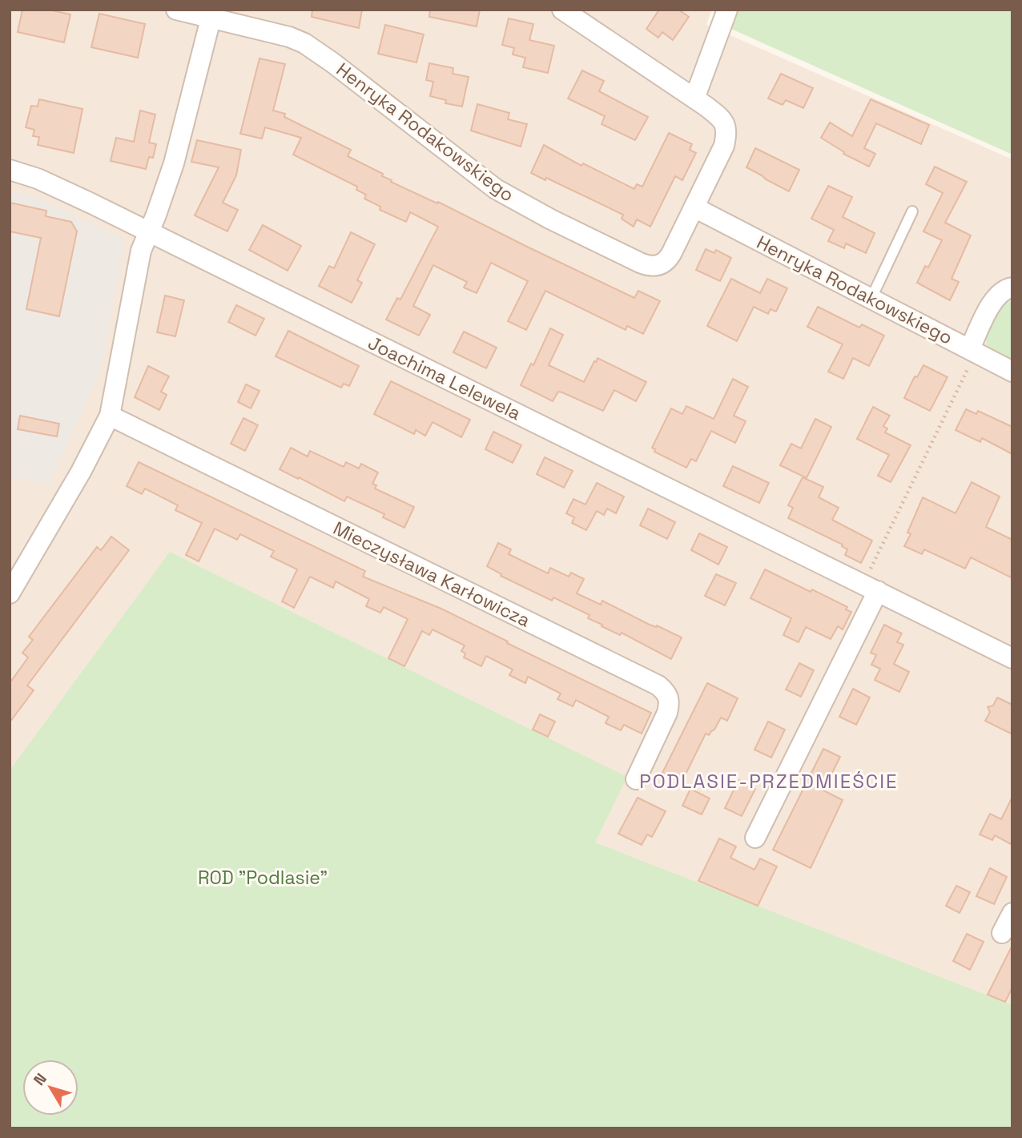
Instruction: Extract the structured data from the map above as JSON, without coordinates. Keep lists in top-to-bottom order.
{
  "streets": {
    "street": ["Henryka Rodakowskiego", "Joachima Lelewela", "Mieczysława Karłowicza"]
  },
  "districts": ["PODLASIE-PRZEDMIEŚCIE"],
  "parks": ["ROD \"Podlasie\""],
  "north": "top left"
}
